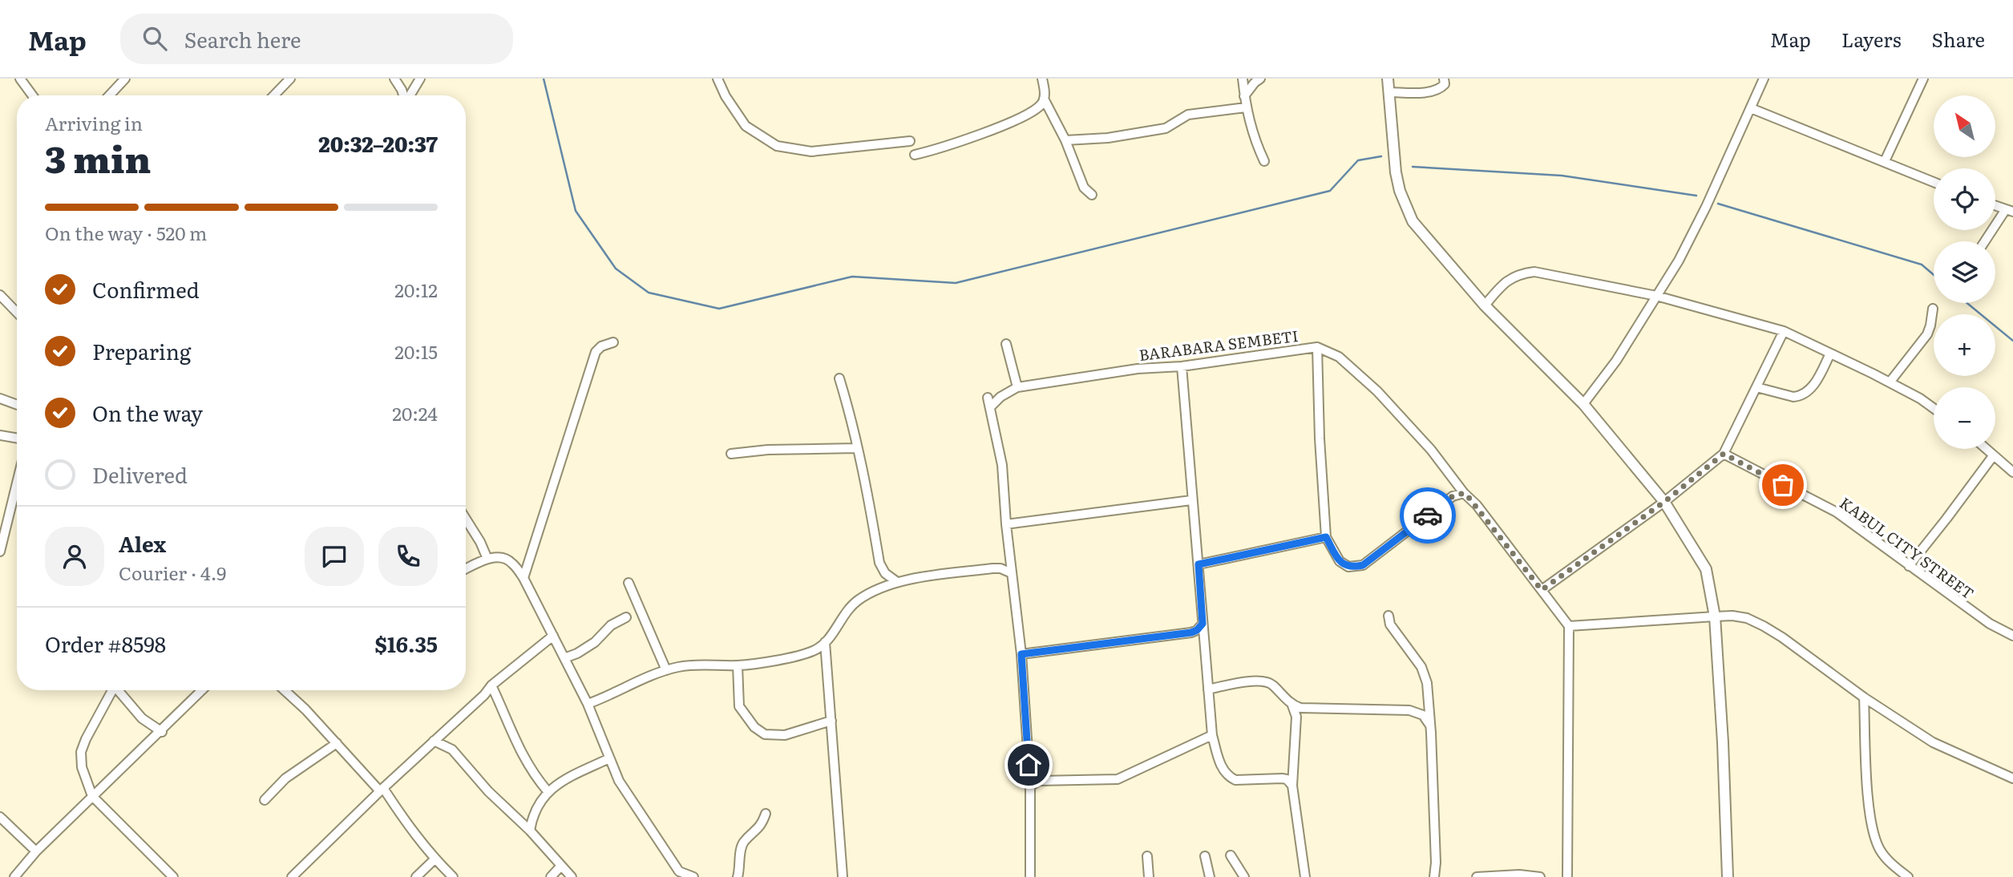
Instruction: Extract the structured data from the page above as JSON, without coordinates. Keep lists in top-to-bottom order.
{
  "streets": {
    "street": ["BARABARA SEMBETI", "KABUL CITY STREET"]
  },
  "north": "top left",
  "page": {
    "header": "Map",
    "search": "Search here",
    "nav": ["Map", "Layers", "Share"],
    "map_buttons": ["+", "−"],
    "heading": ["3 min", "Arriving in", "20:32–20:37"],
    "panel": [
      "Alex",
      "Courier · 4.9",
      "Order #8598",
      "$16.35"
    ],
    "bar": "On the way · 520 m",
    "list": [
      ["Confirmed", "20:12"],
      ["Preparing", "20:15"],
      ["On the way", "20:24"],
      "Delivered"
    ]
  }
}
